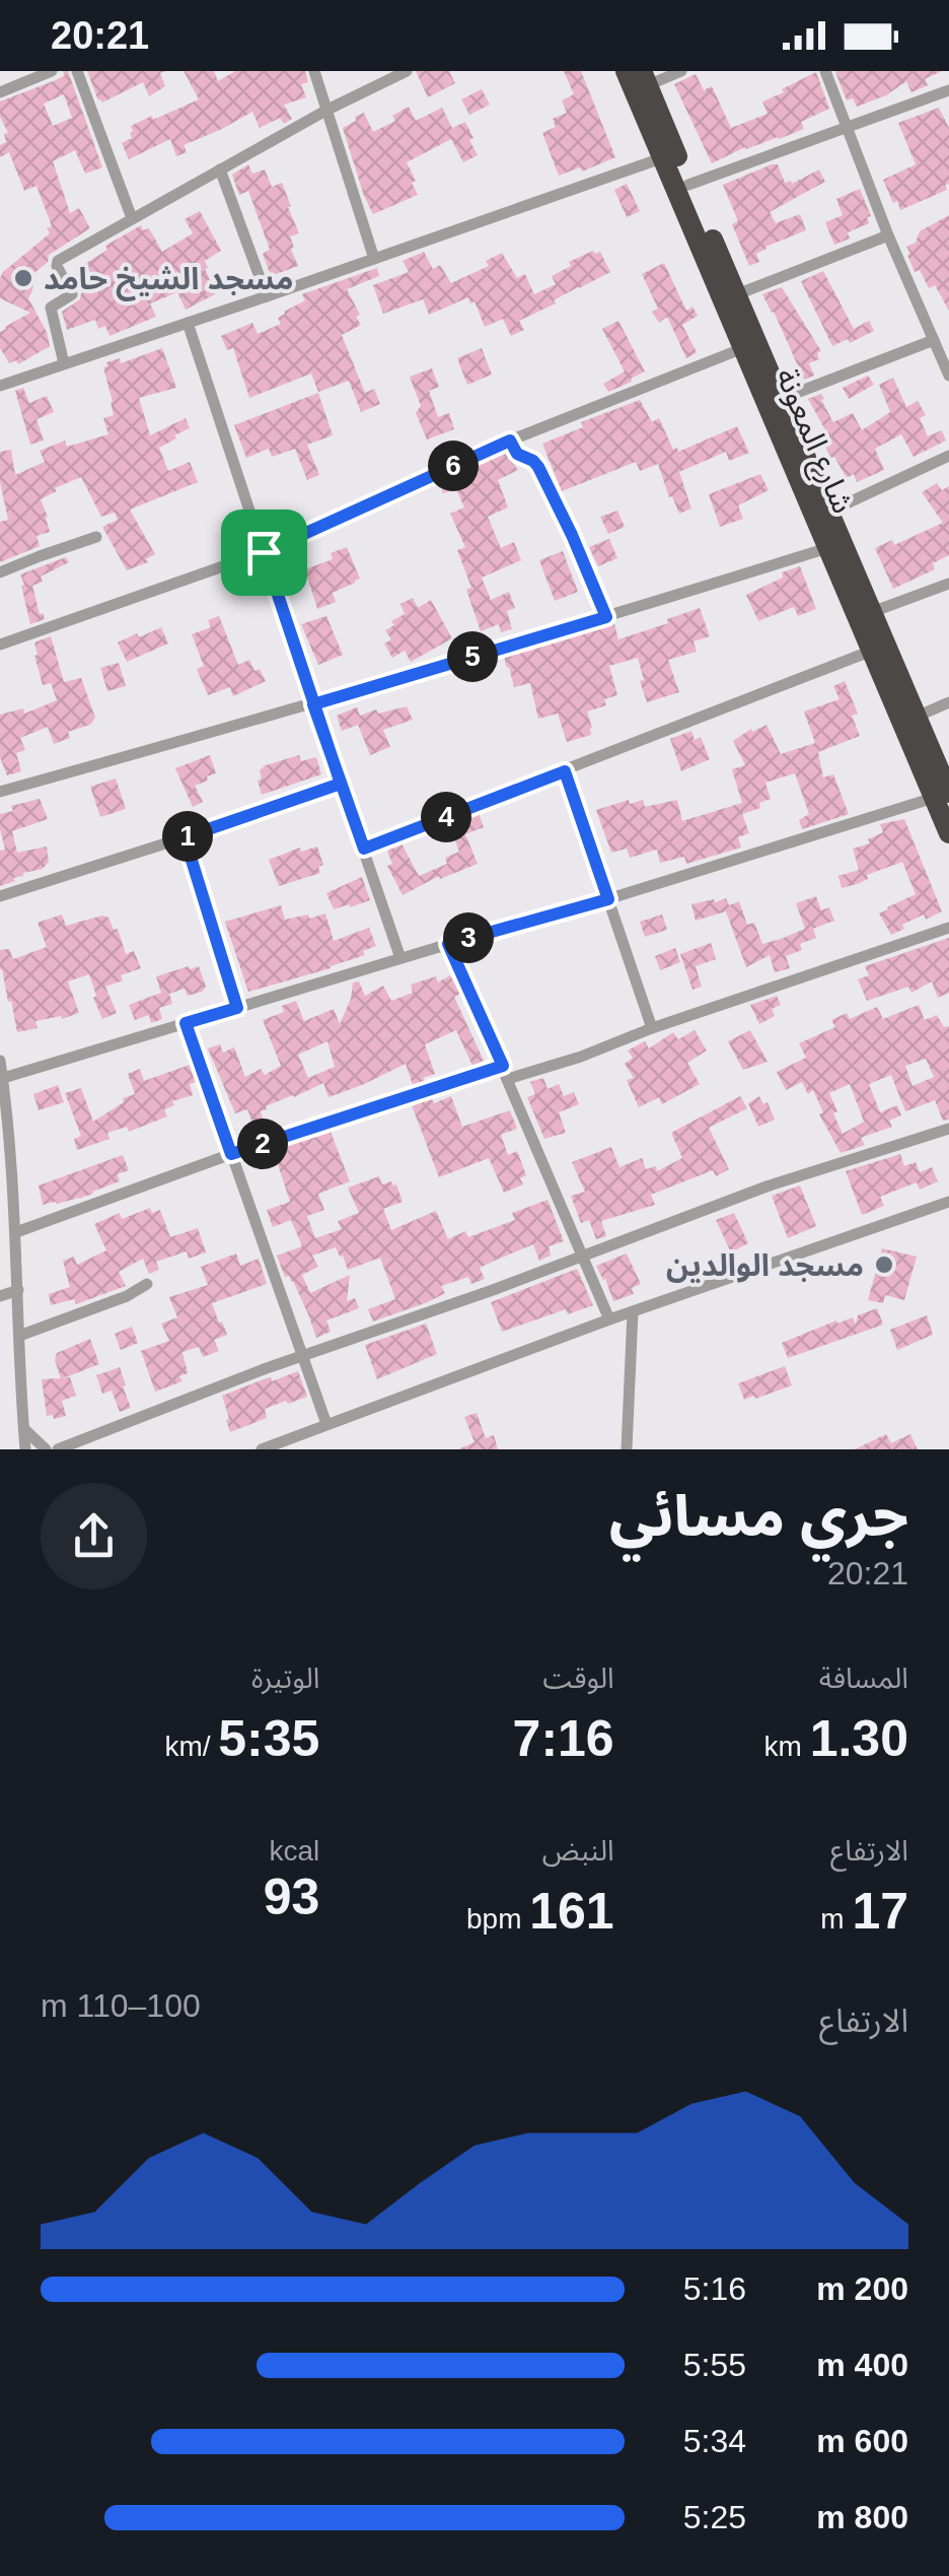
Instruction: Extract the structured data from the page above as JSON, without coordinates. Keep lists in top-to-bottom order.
{
  "streets": {
    "highway": ["شارع المعونة"]
  },
  "places": ["مسجد الشيخ حامد", "مسجد الوالدين"],
  "page": {
    "status": "20:21",
    "pins": [
      "6",
      "5",
      "4",
      "1",
      "3",
      "2"
    ],
    "heading": ["جري مسائي", "20:21"],
    "stats": [
      ["المسافة", "1.30 km"],
      ["الوقت", "7:16"],
      ["الوتيرة", "5:35 /km"],
      ["الارتفاع", "17 m"],
      ["النبض", "161 bpm"],
      ["kcal", "93"]
    ],
    "chart": ["الارتفاع", "100–110 m"],
    "list": [
      {
        "name": "200 m",
        "note": "5:16"
      },
      {
        "name": "400 m",
        "note": "5:55"
      },
      {
        "name": "600 m",
        "note": "5:34"
      },
      {
        "name": "800 m",
        "note": "5:25"
      }
    ]
  }
}
